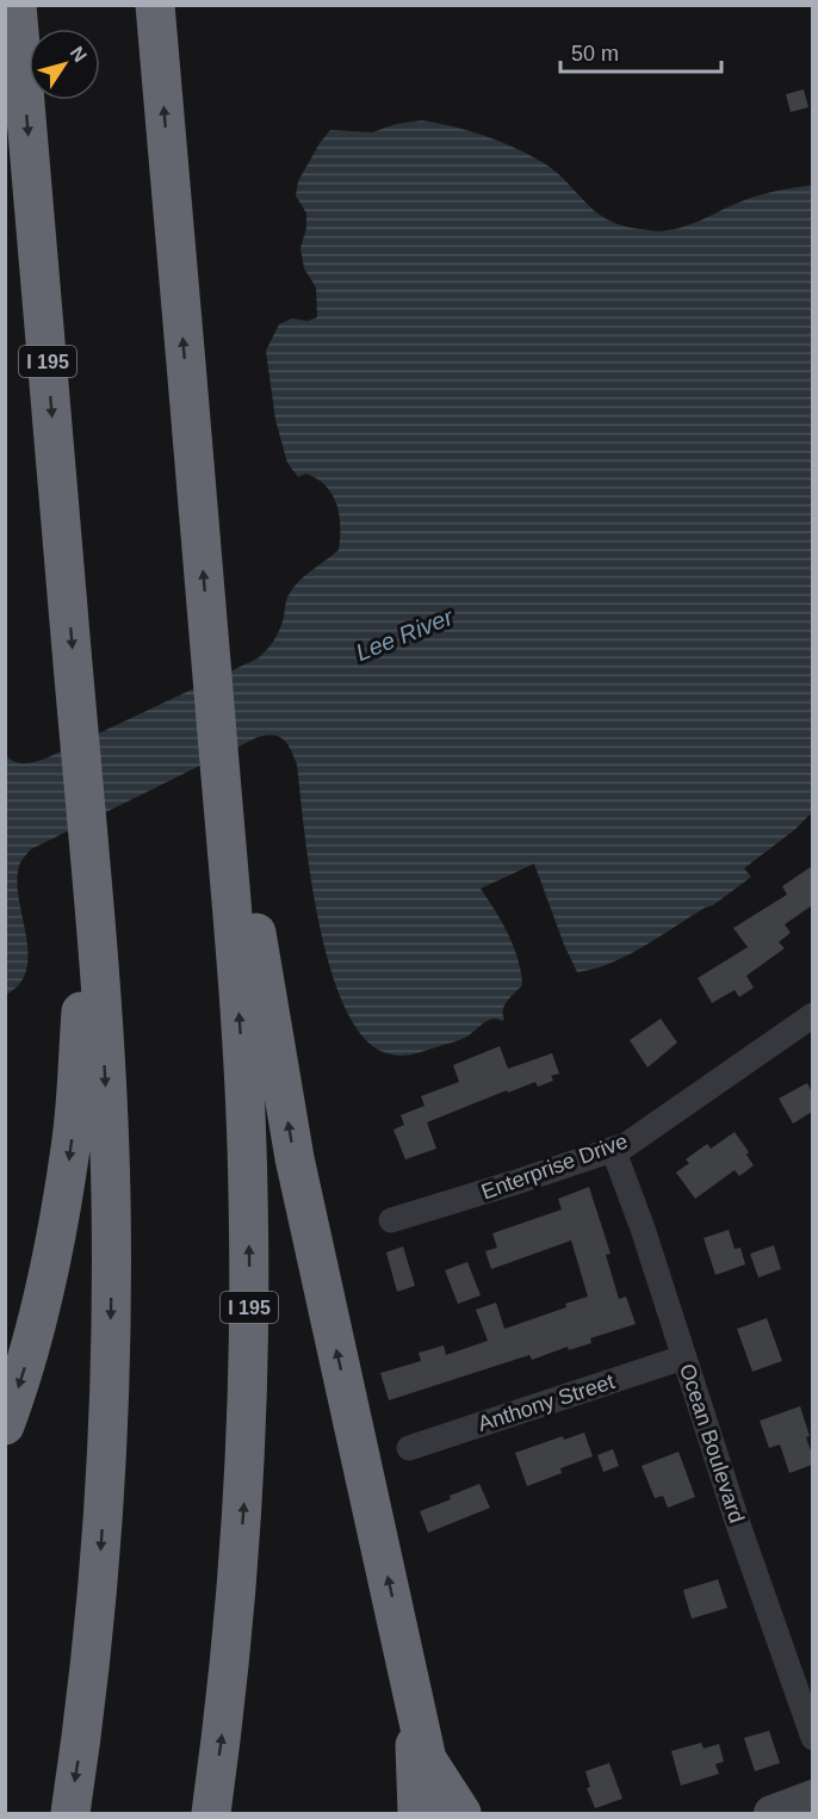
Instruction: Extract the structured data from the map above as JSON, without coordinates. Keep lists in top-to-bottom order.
{
  "streets": {
    "highway": ["I 195"],
    "street": ["Enterprise Drive", "Anthony Street", "Ocean Boulevard"]
  },
  "crossings": [
    ["Enterprise Drive", "Ocean Boulevard"],
    ["Anthony Street", "Ocean Boulevard"]
  ],
  "water": ["Lee River"],
  "scale_bar": "50 m",
  "north": "top right"
}
